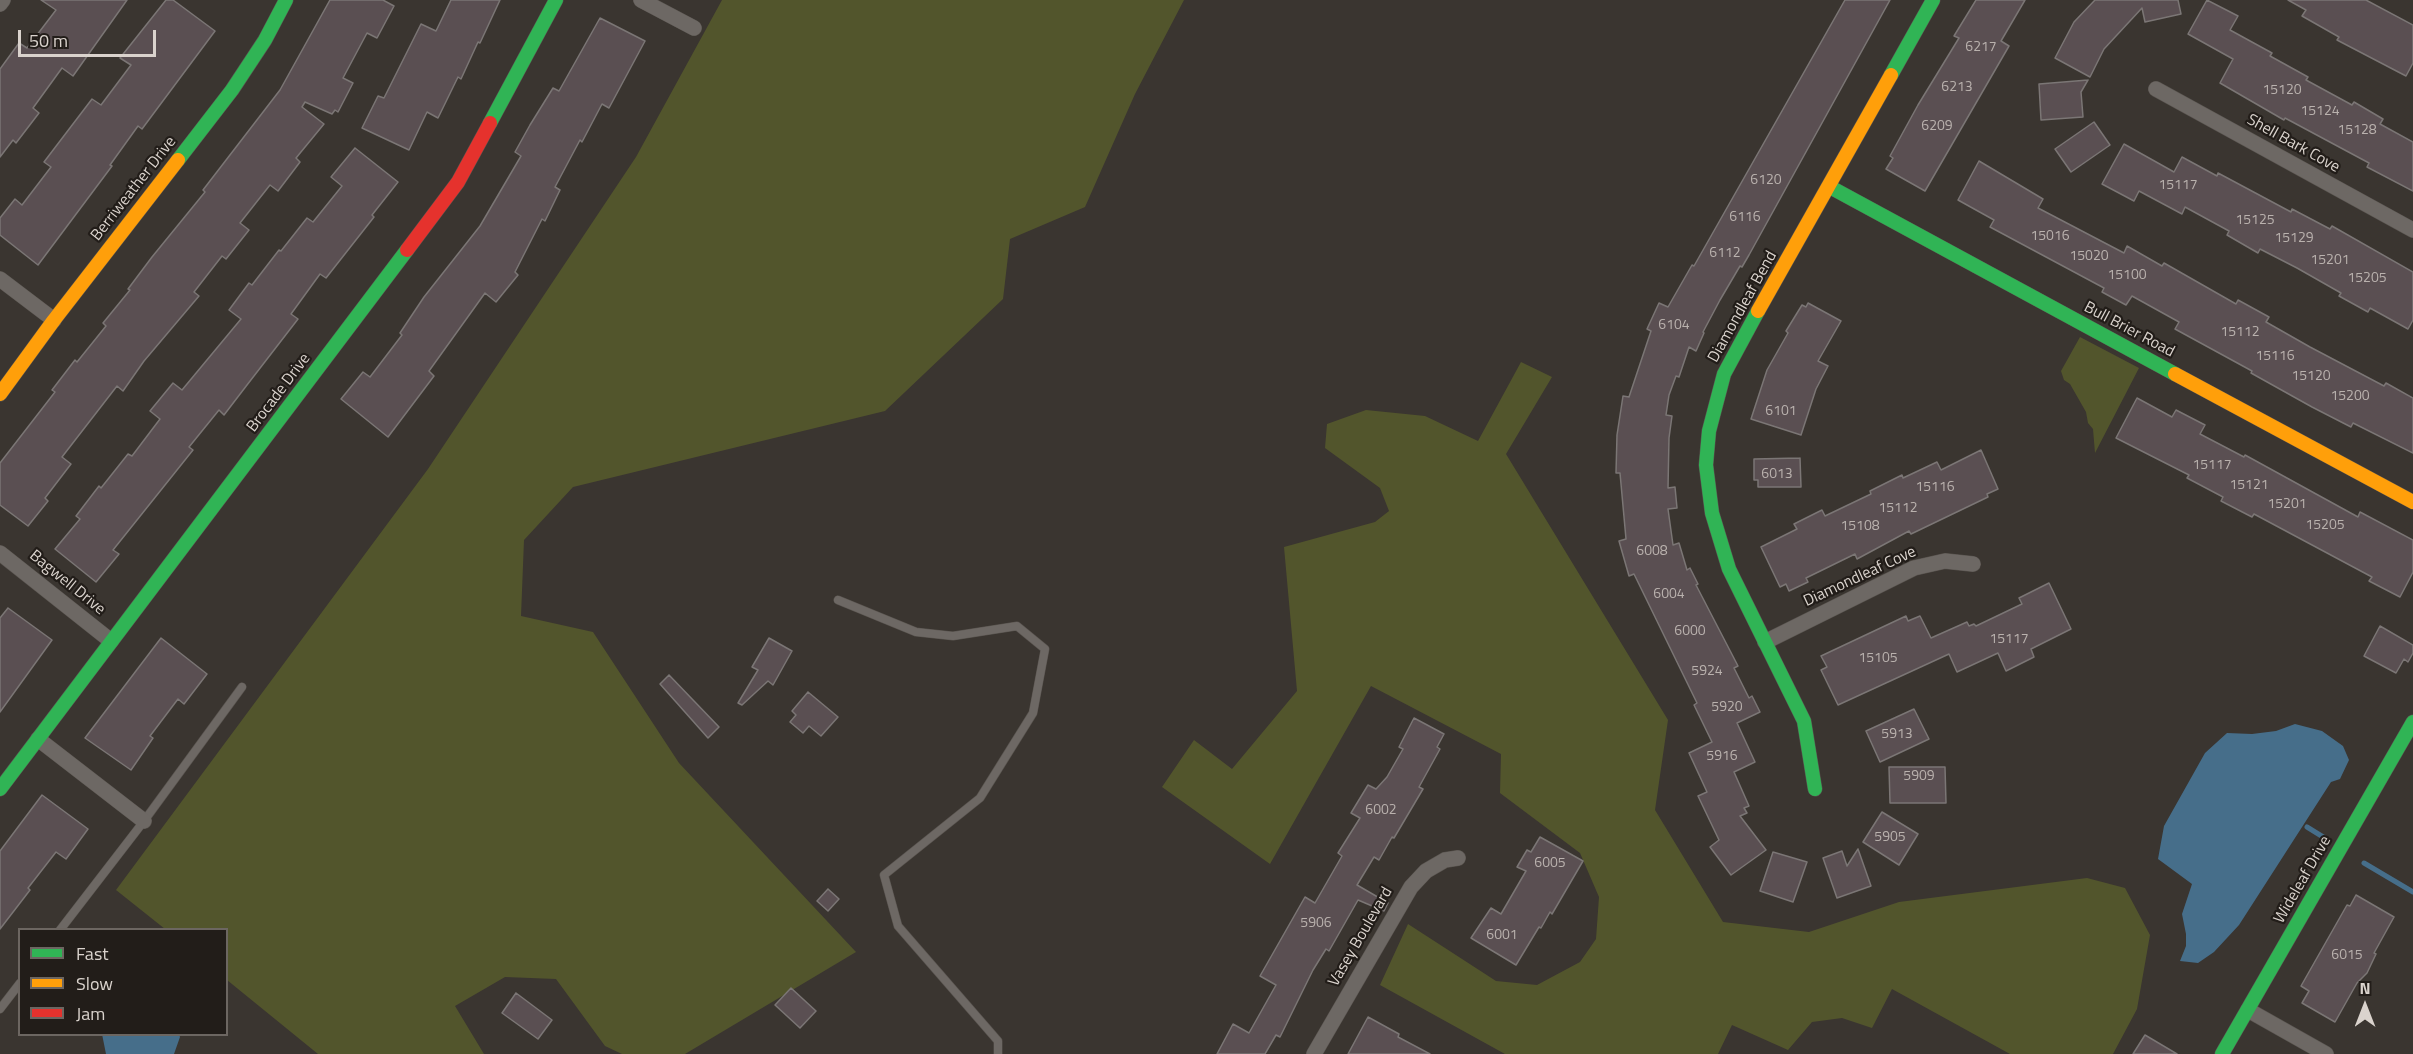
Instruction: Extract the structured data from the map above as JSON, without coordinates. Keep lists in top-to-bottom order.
{
  "streets": {
    "street": [
      "Shell Bark Cove",
      "Berriweather Drive",
      "Diamondleaf Bend",
      "Bull Brier Road",
      "Brocade Drive",
      "Diamondleaf Cove",
      "Bagwell Drive",
      "Wideleaf Drive",
      "Vasey Boulevard"
    ]
  },
  "crossings": [
    ["Diamondleaf Bend", "Bull Brier Road"],
    ["Diamondleaf Bend", "Diamondleaf Cove"],
    ["Brocade Drive", "Bagwell Drive"]
  ],
  "house_numbers": [
    "6217",
    "6213",
    "15120",
    "15124",
    "6209",
    "15128",
    "6120",
    "15117",
    "6116",
    "15125",
    "15016",
    "15129",
    "6112",
    "15020",
    "15201",
    "15100",
    "15205",
    "6104",
    "15112",
    "15116",
    "15120",
    "15200",
    "6101",
    "15117",
    "6013",
    "15121",
    "15116",
    "15201",
    "15112",
    "15205",
    "15108",
    "6008",
    "6004",
    "6000",
    "15117",
    "15105",
    "5924",
    "5920",
    "5913",
    "5916",
    "5909",
    "6002",
    "5905",
    "6005",
    "5906",
    "6001",
    "6015"
  ],
  "legend": ["Fast", "Slow", "Jam"],
  "scale_bar": "50 m",
  "north": "top"
}
